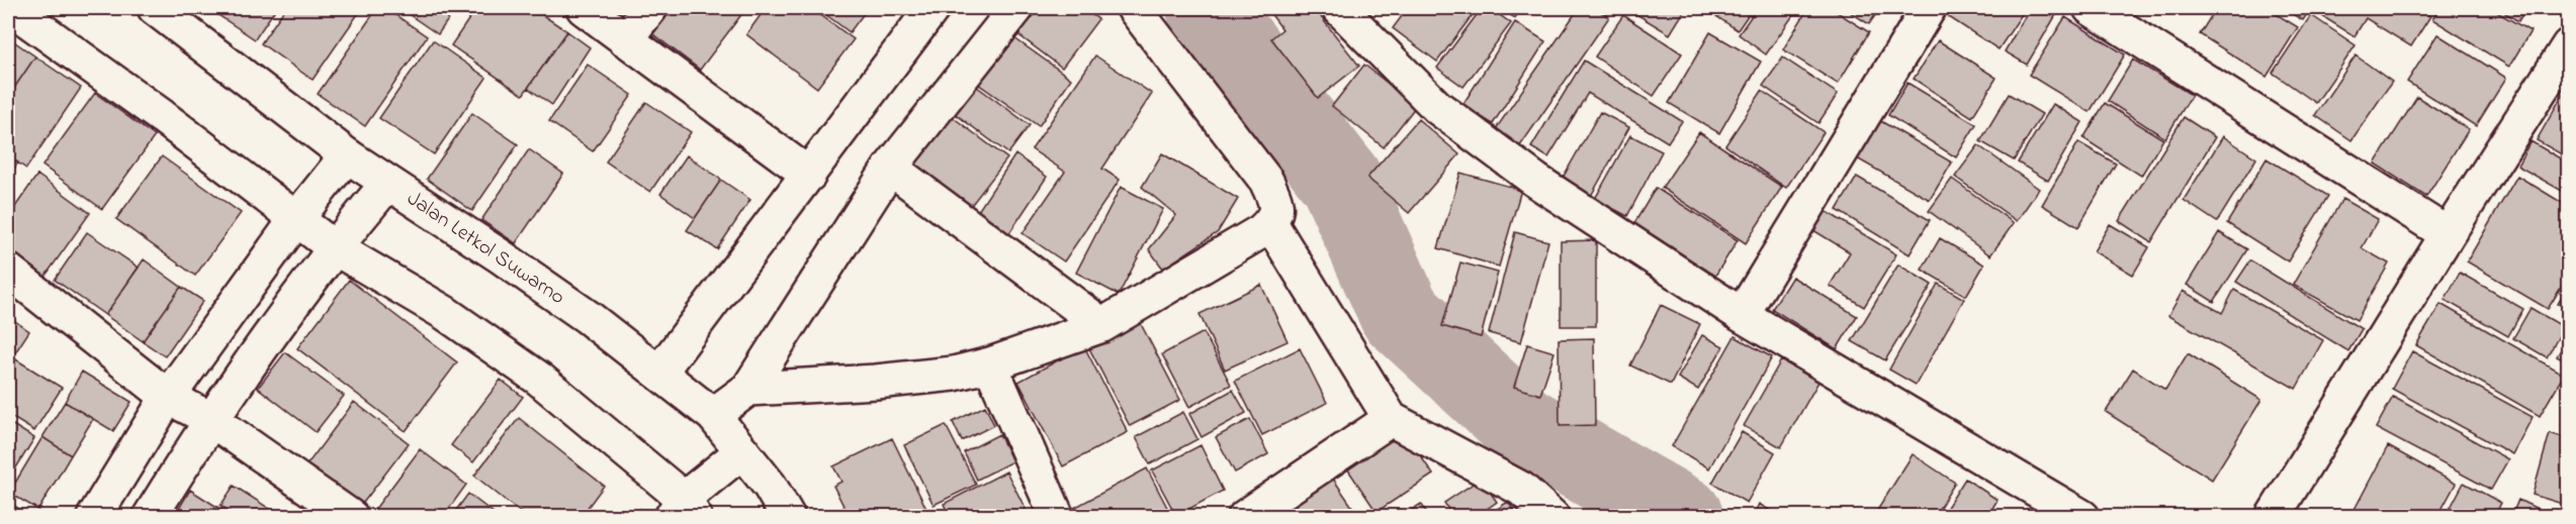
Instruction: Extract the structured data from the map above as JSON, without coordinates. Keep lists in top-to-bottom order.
{
  "streets": {
    "street": ["Jalan Letkol Suwarno"]
  }
}
